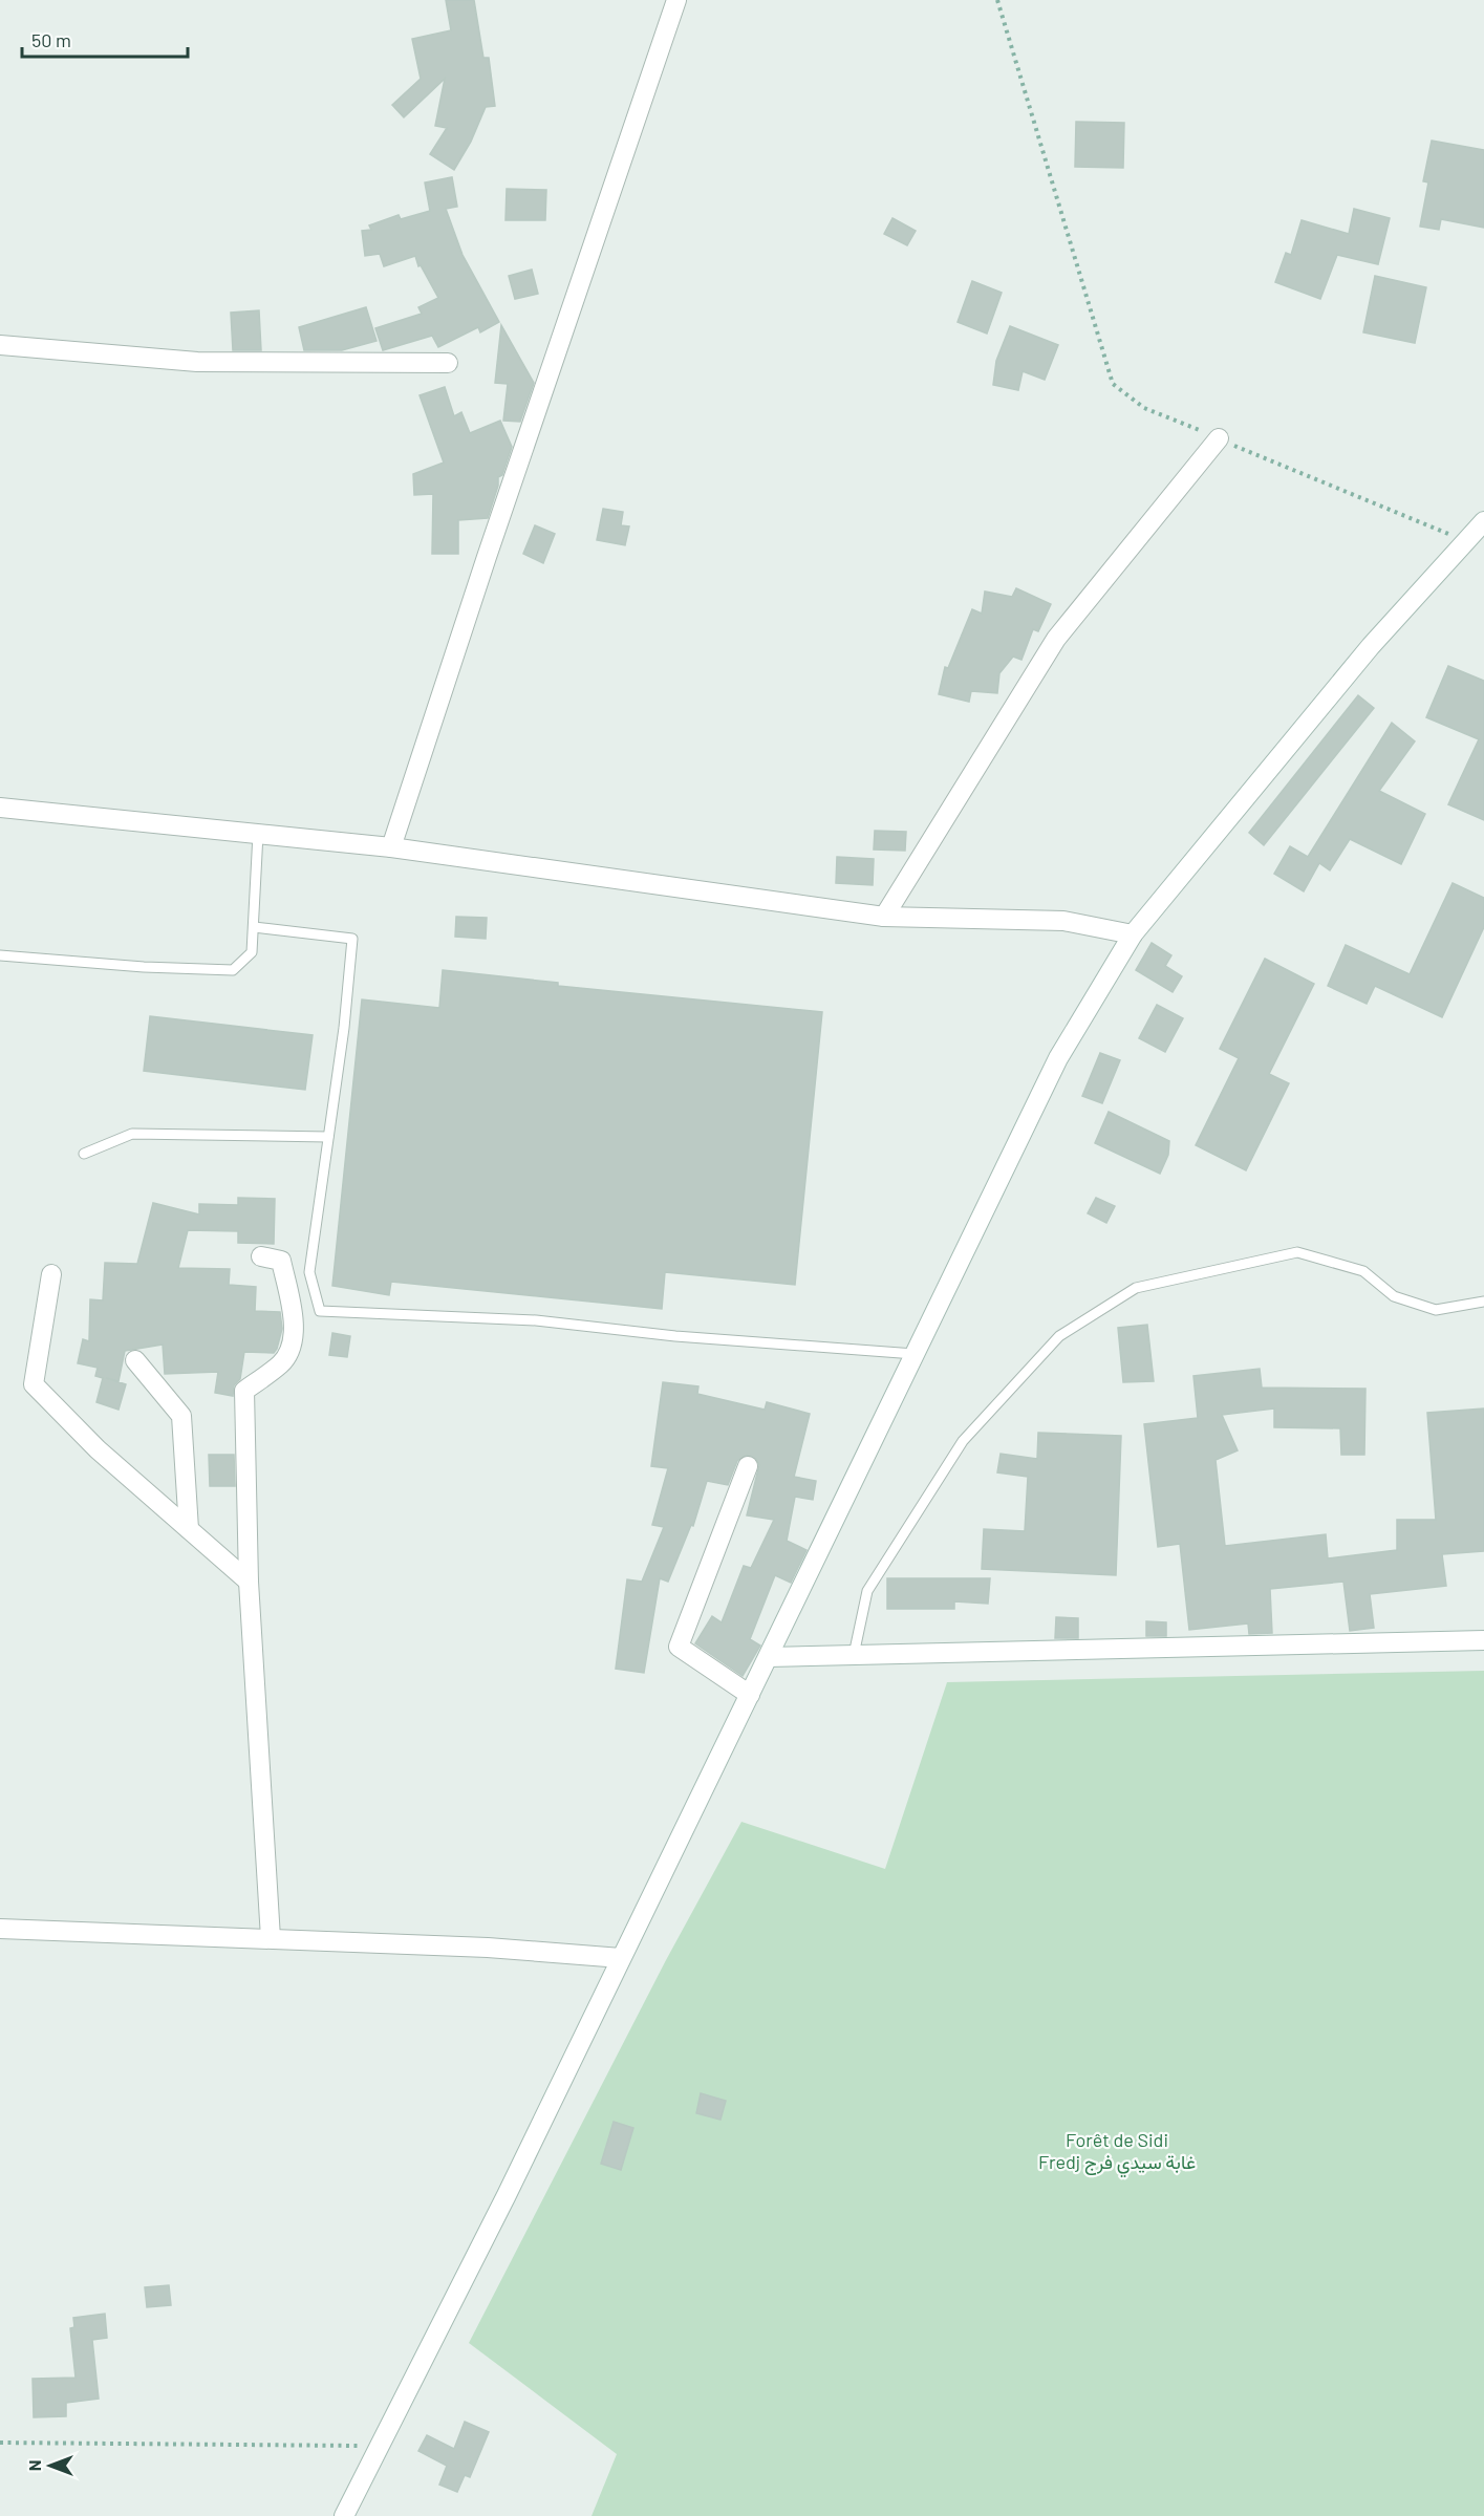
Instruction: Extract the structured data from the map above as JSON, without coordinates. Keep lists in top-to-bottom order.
{
  "parks": ["Forêt de Sidi Fredj غابة سيدي فرج"],
  "scale_bar": "50 m",
  "north": "left"
}
